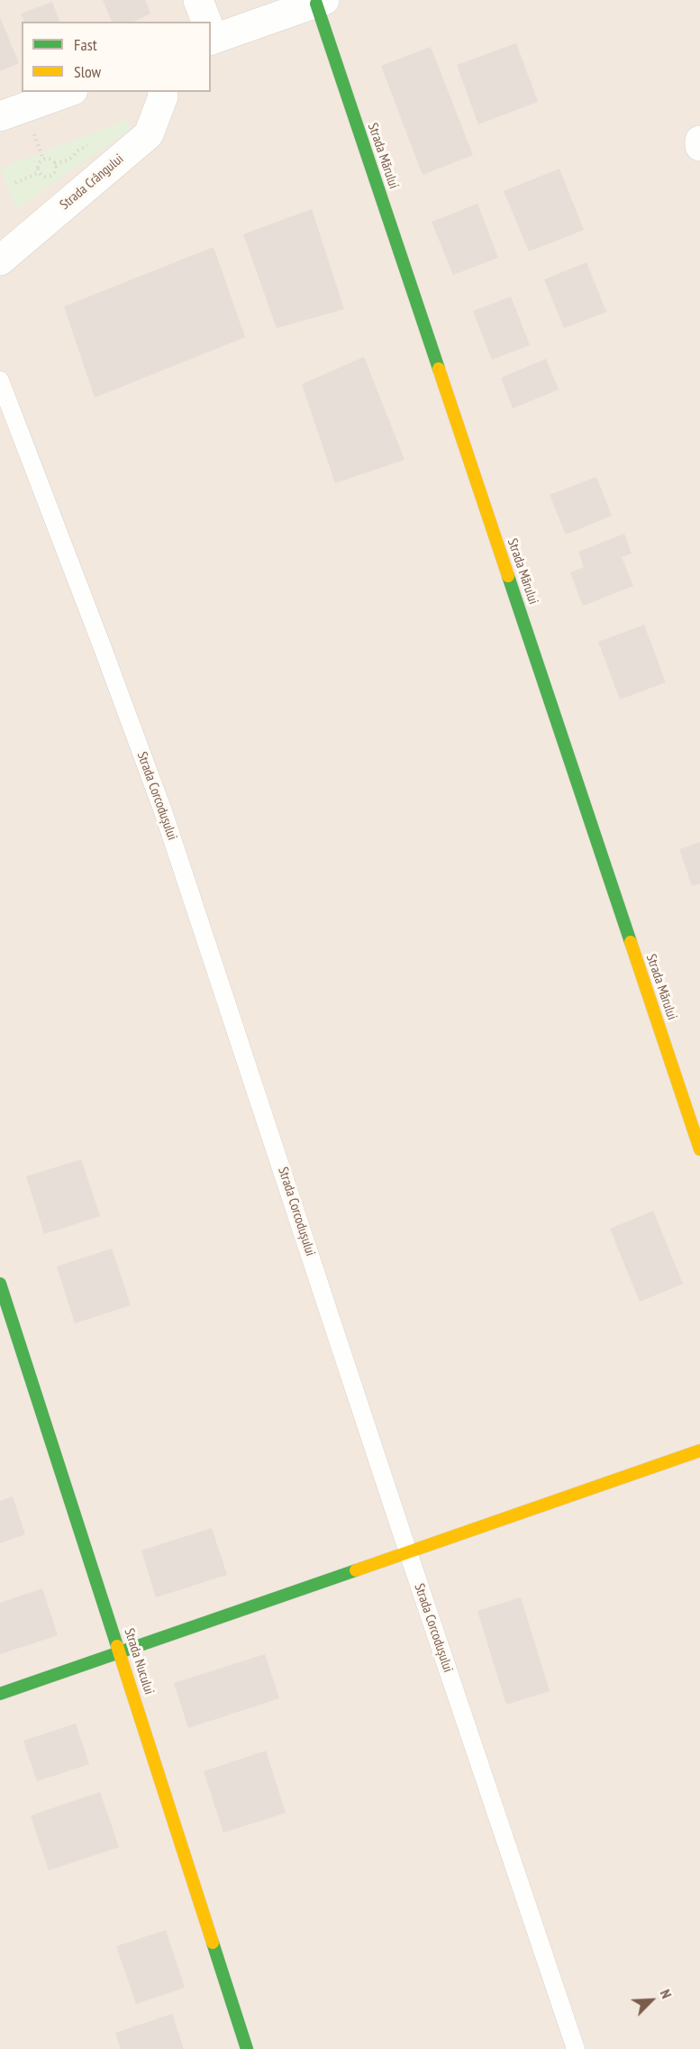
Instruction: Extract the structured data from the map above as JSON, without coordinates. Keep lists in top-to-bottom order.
{
  "streets": {
    "street": ["Strada Mărului", "Strada Crângului", "Strada Nucului"],
    "lane": ["Strada Corcodușului"]
  },
  "legend": ["Fast", "Slow"],
  "north": "top right"
}
